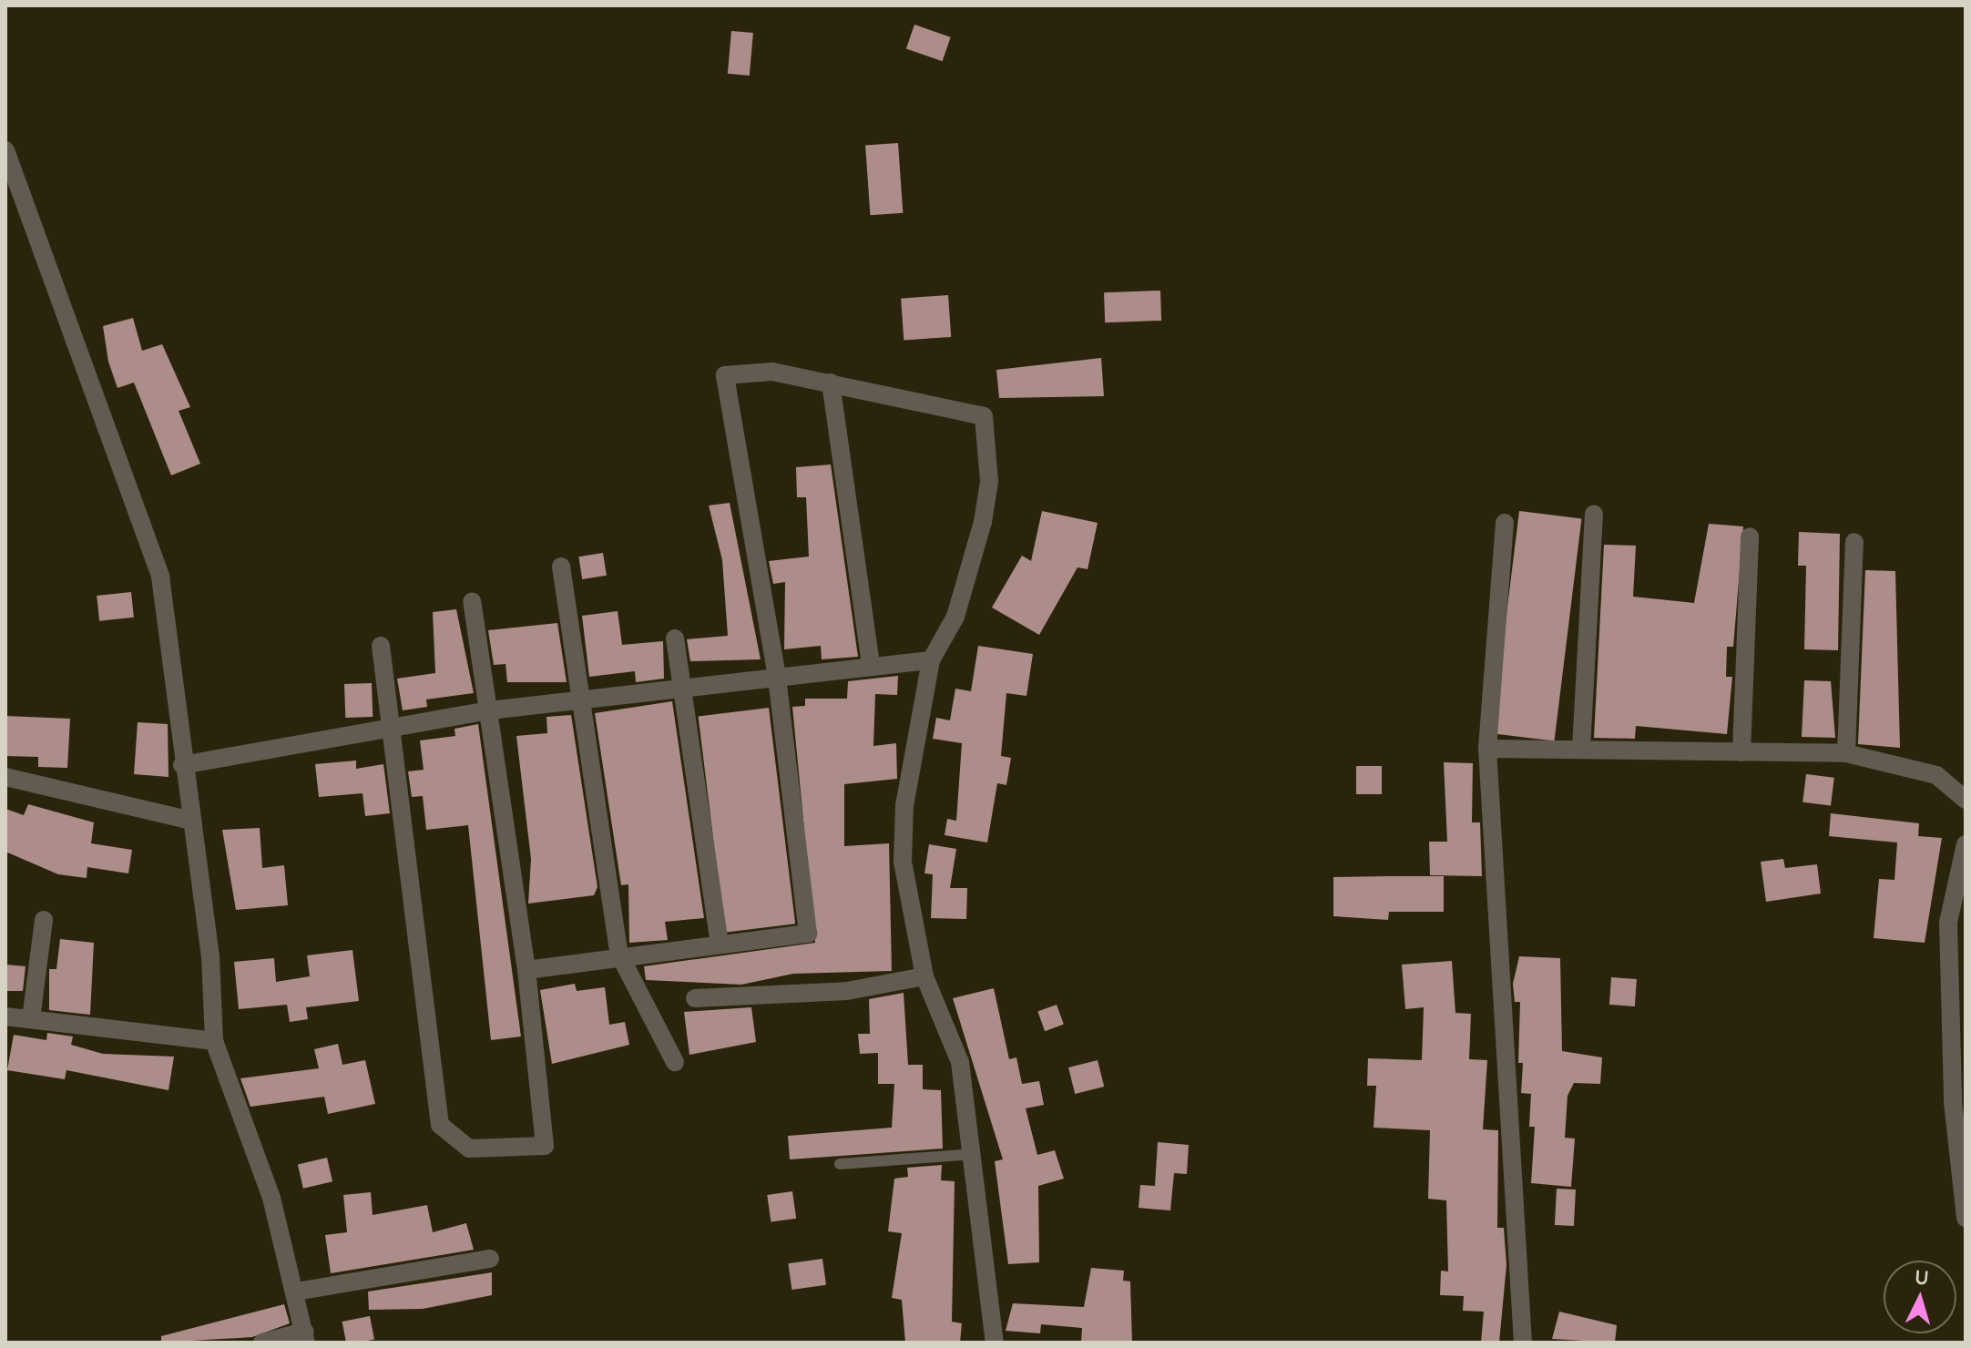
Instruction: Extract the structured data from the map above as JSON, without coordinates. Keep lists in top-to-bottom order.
{
  "north": "top"
}
